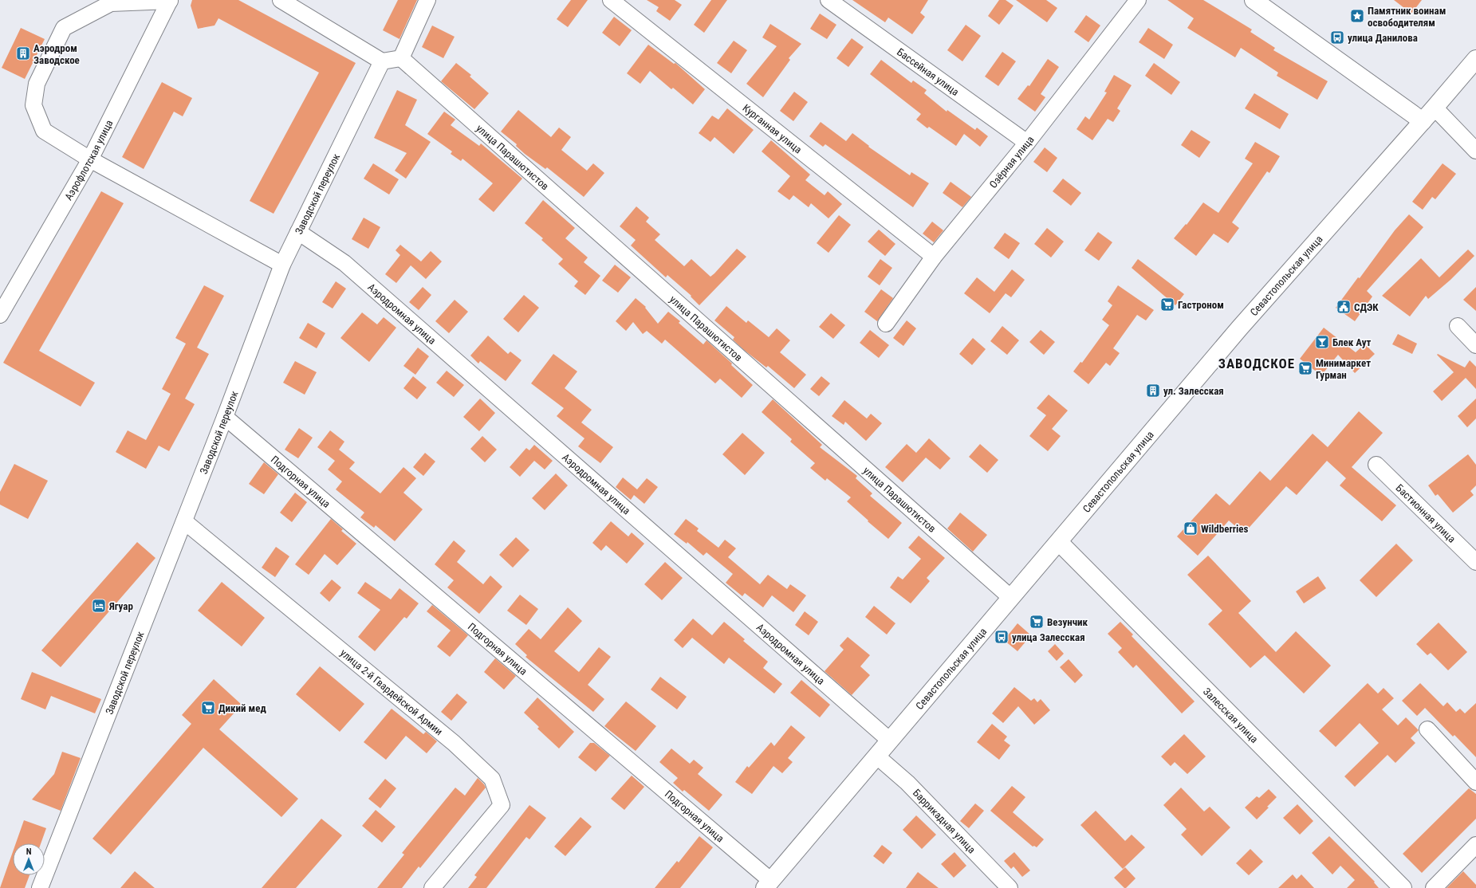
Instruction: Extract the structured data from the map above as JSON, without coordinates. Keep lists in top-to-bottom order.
{
  "streets": {
    "main road": ["Севастопольская улица", "Залесская улица"],
    "street": [
      "Бассейная улица",
      "Курганная улица",
      "улица Парашютистов",
      "Аэрофлотская улица",
      "Озёрная улица",
      "Заводской переулок",
      "Аэродромная улица",
      "Подгорная улица",
      "Бастионная улица",
      "улица 2-й Гвардейской Армии",
      "Баррикадная улица"
    ]
  },
  "crossings": [
    ["Бассейная улица", "Озёрная улица"],
    ["Курганная улица", "Озёрная улица"],
    ["улица Парашютистов", "Севастопольская улица"],
    ["Заводской переулок", "Аэродромная улица"],
    ["Заводской переулок", "Подгорная улица"],
    ["Заводской переулок", "улица 2-й Гвардейской Армии"],
    ["Севастопольская улица", "Аэродромная улица"],
    ["Севастопольская улица", "Подгорная улица"],
    ["Севастопольская улица", "Залесская улица"],
    ["Севастопольская улица", "Баррикадная улица"]
  ],
  "districts": ["ЗАВОДСКОЕ"],
  "places": {
    "place": ["Памятник воинам освободителям"],
    "bus stop": ["улица Данилова", "улица Залесская"],
    "building": ["Аэродром Заводское", "ул. Залесская"],
    "supermarket": [
      "Гастроном",
      "Минимаркет Гурман",
      "Везунчик",
      "Дикий мед"
    ],
    "public building": ["СДЭК"],
    "bar": ["Блек Аут"],
    "shop": ["Wildberries"],
    "hotel": ["Ягуар"]
  },
  "north": "top"
}
